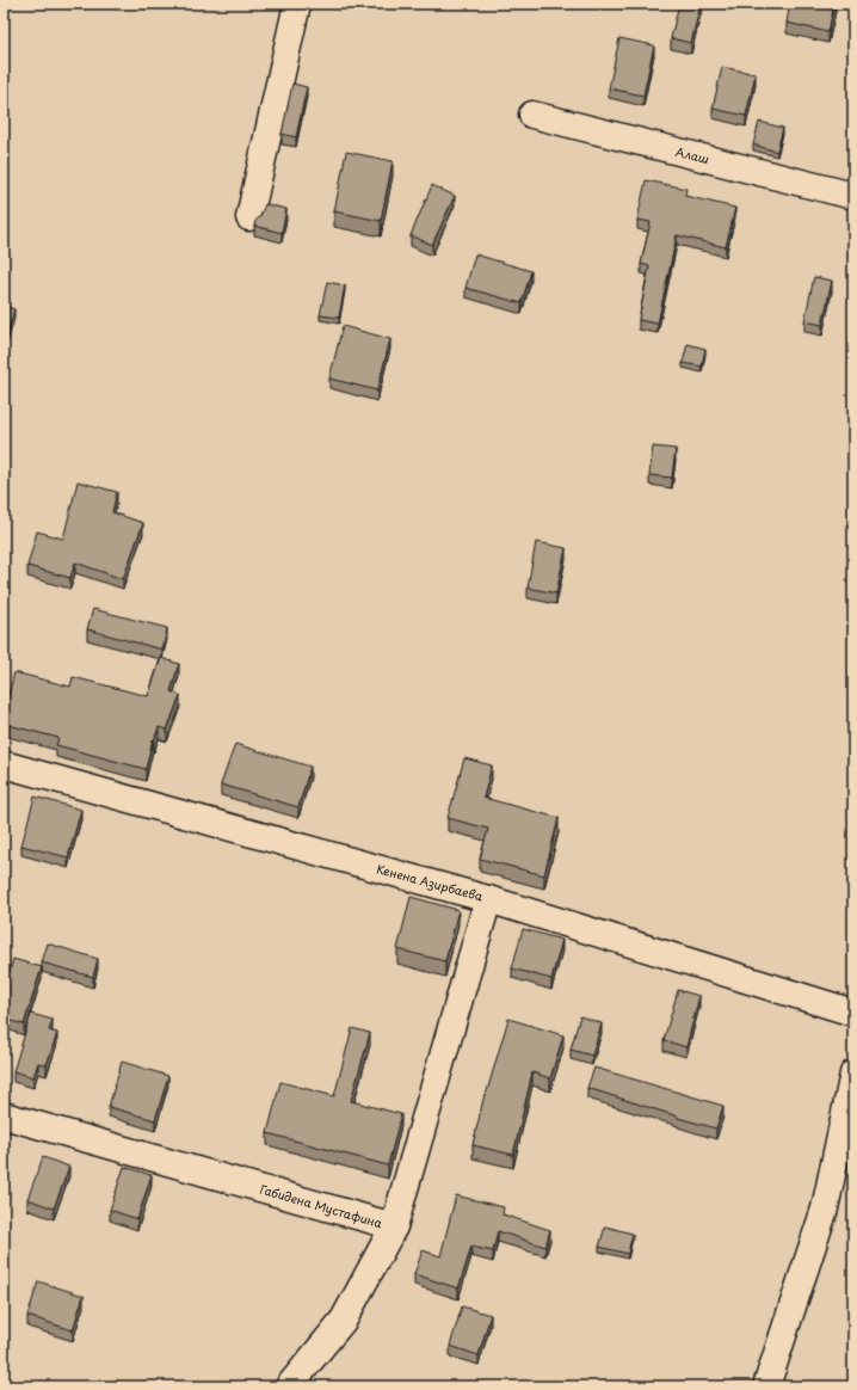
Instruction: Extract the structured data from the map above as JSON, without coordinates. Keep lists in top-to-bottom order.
{
  "streets": {
    "street": ["Алаш", "Кенена Азирбаева", "Габидена Мустафина"]
  },
  "crossings": [
    ["Кенена Азирбаева", "Габидена Мустафина"]
  ]
}
